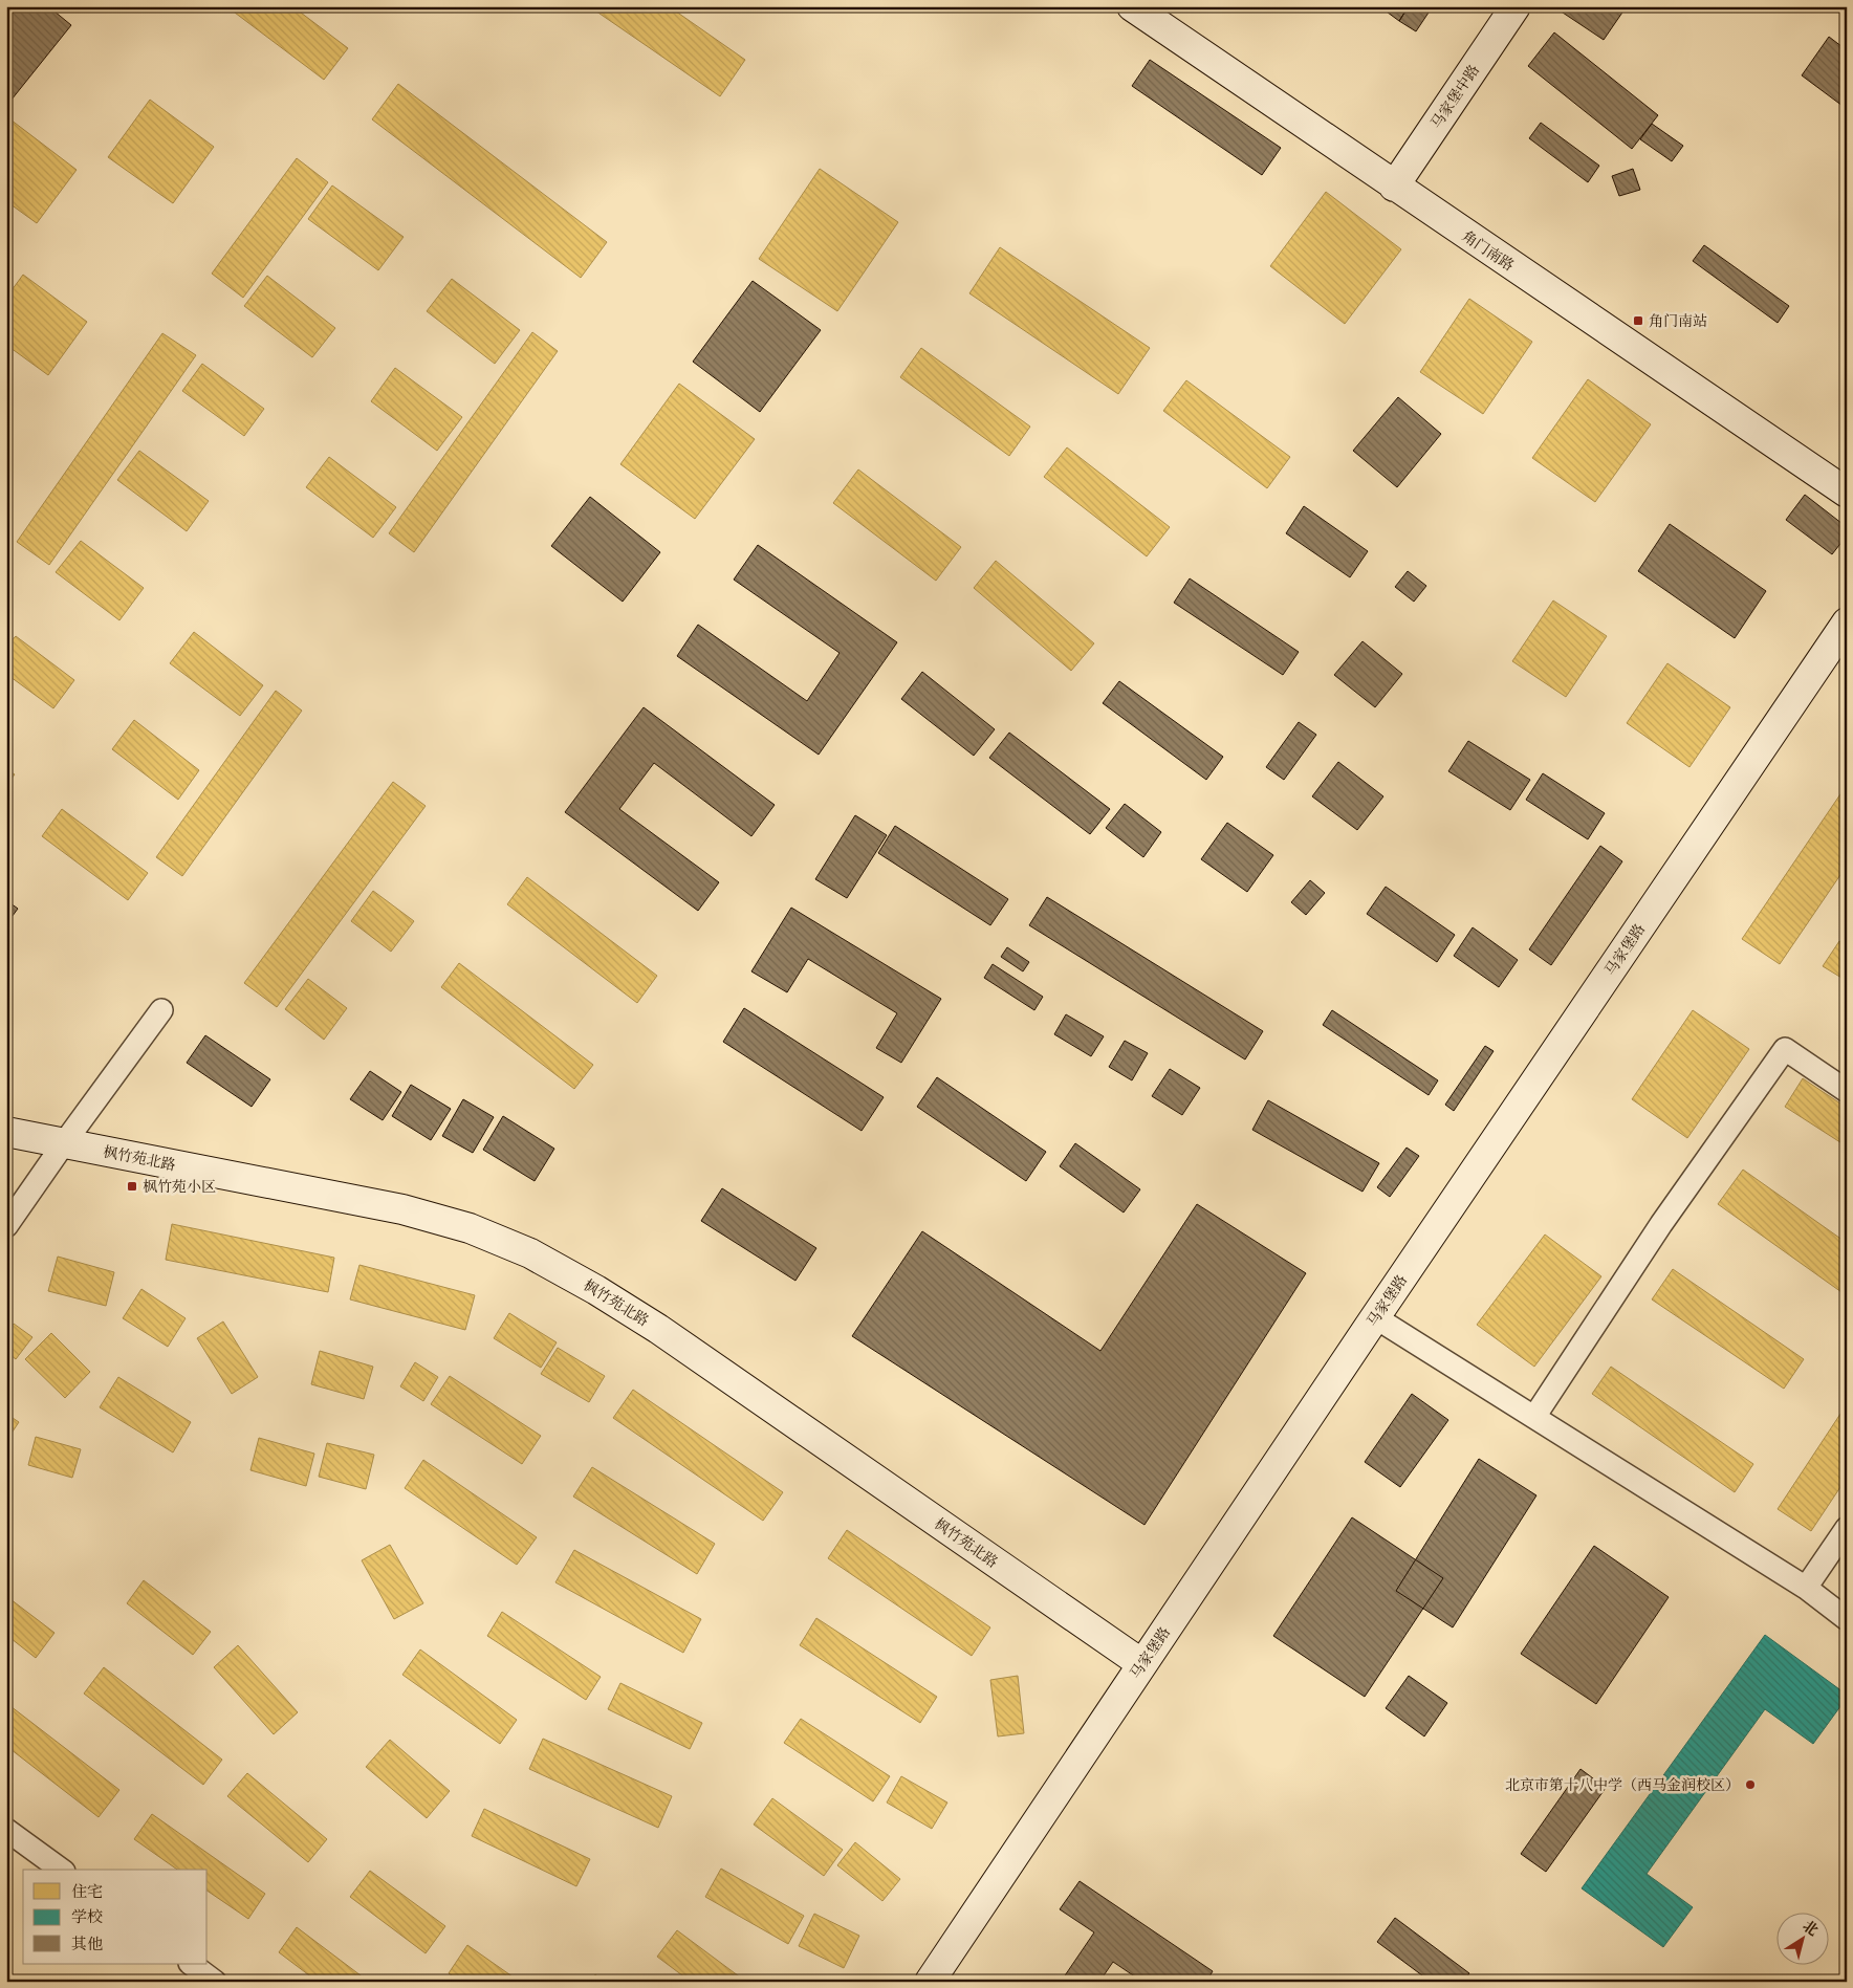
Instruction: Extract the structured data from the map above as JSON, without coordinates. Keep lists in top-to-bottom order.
{
  "streets": {
    "street": [
      "马家堡中路",
      "角门南路",
      "马家堡路",
      "枫竹苑北路"
    ]
  },
  "crossings": [
    ["马家堡中路", "角门南路"],
    ["马家堡路", "枫竹苑北路"]
  ],
  "places": {
    "transit": ["角门南站", "枫竹苑小区"],
    "other": ["北京市第十八中学（西马金润校区）"]
  },
  "legend": ["住宅", "学校", "其他"],
  "north": "top right"
}
